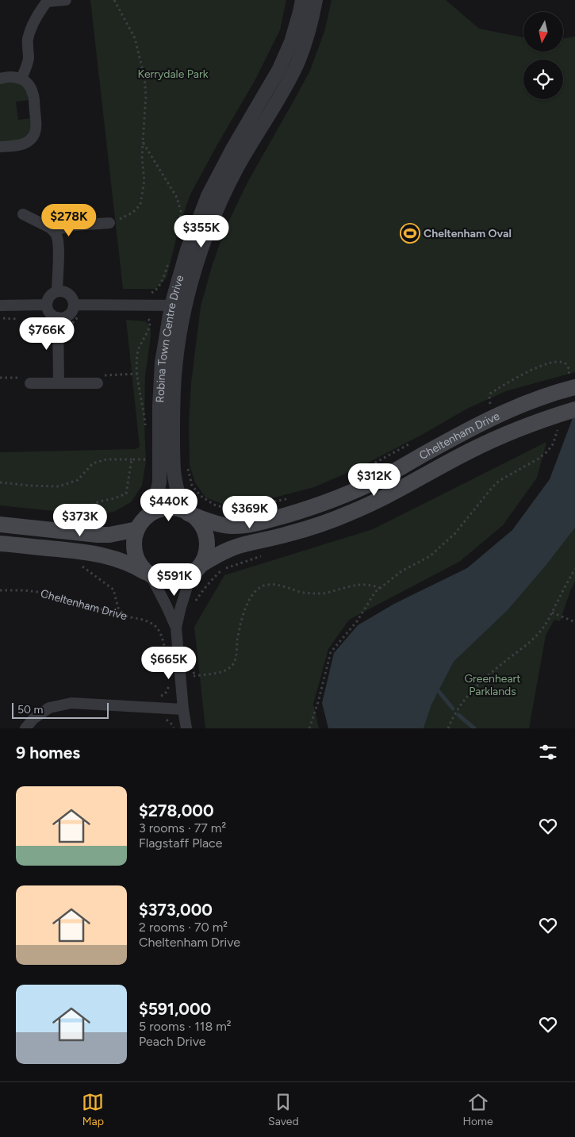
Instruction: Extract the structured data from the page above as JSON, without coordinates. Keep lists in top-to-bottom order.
{
  "streets": {
    "main road": ["Cheltenham Drive"],
    "street": ["Robina Town Centre Drive"]
  },
  "crossings": [
    ["Robina Town Centre Drive", "Cheltenham Drive"]
  ],
  "parks": ["Kerrydale Park", "Greenheart Parklands"],
  "places": {
    "sports": ["Cheltenham Oval"]
  },
  "scale_bar": "50 m",
  "north": "bottom",
  "page": {
    "price": [
      "$278K",
      "$355K",
      "$766K",
      "$312K",
      "$440K",
      "$369K",
      "$373K",
      "$591K",
      "$665K"
    ],
    "scale": "50 m",
    "heading": "9 homes",
    "list": [
      {
        "name": "$278,000",
        "note": "3 rooms · 77 m² · Flagstaff Place"
      },
      {
        "name": "$373,000",
        "note": "2 rooms · 70 m² · Cheltenham Drive"
      },
      {
        "name": "$591,000",
        "note": "5 rooms · 118 m² · Peach Drive"
      }
    ],
    "tabs": ["Map", "Saved", "Home"]
  }
}
